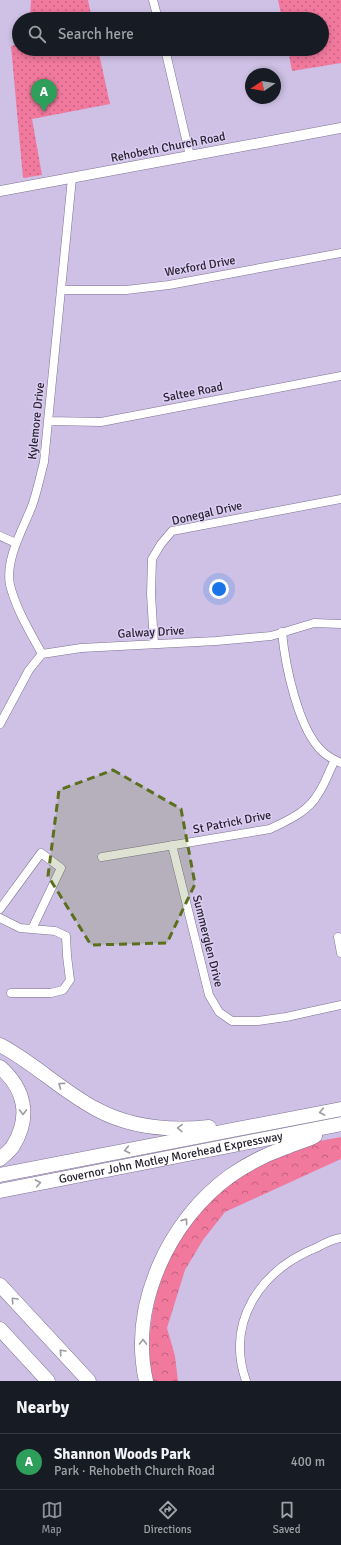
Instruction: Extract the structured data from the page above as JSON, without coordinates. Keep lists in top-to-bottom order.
{
  "streets": {
    "highway": ["Governor John Motley Morehead Expressway"],
    "street": [
      "Rehobeth Church Road",
      "Wexford Drive",
      "Saltee Road",
      "Kylemore Drive",
      "Donegal Drive",
      "Galway Drive",
      "St Patrick Drive",
      "Summerglen Drive"
    ]
  },
  "crossings": [
    ["Rehobeth Church Road", "Kylemore Drive"],
    ["Wexford Drive", "Kylemore Drive"],
    ["Saltee Road", "Kylemore Drive"],
    ["Kylemore Drive", "Galway Drive"],
    ["Donegal Drive", "Galway Drive"],
    ["St Patrick Drive", "Summerglen Drive"]
  ],
  "north": "left",
  "page": {
    "search": "Search here",
    "pins": "A",
    "heading": "Nearby",
    "list": [
      {
        "mark": "A",
        "name": "Shannon Woods Park",
        "note": "Park · Rehobeth Church Road",
        "value": "400 m"
      }
    ],
    "nav": ["Map", "Directions", "Saved"]
  }
}
